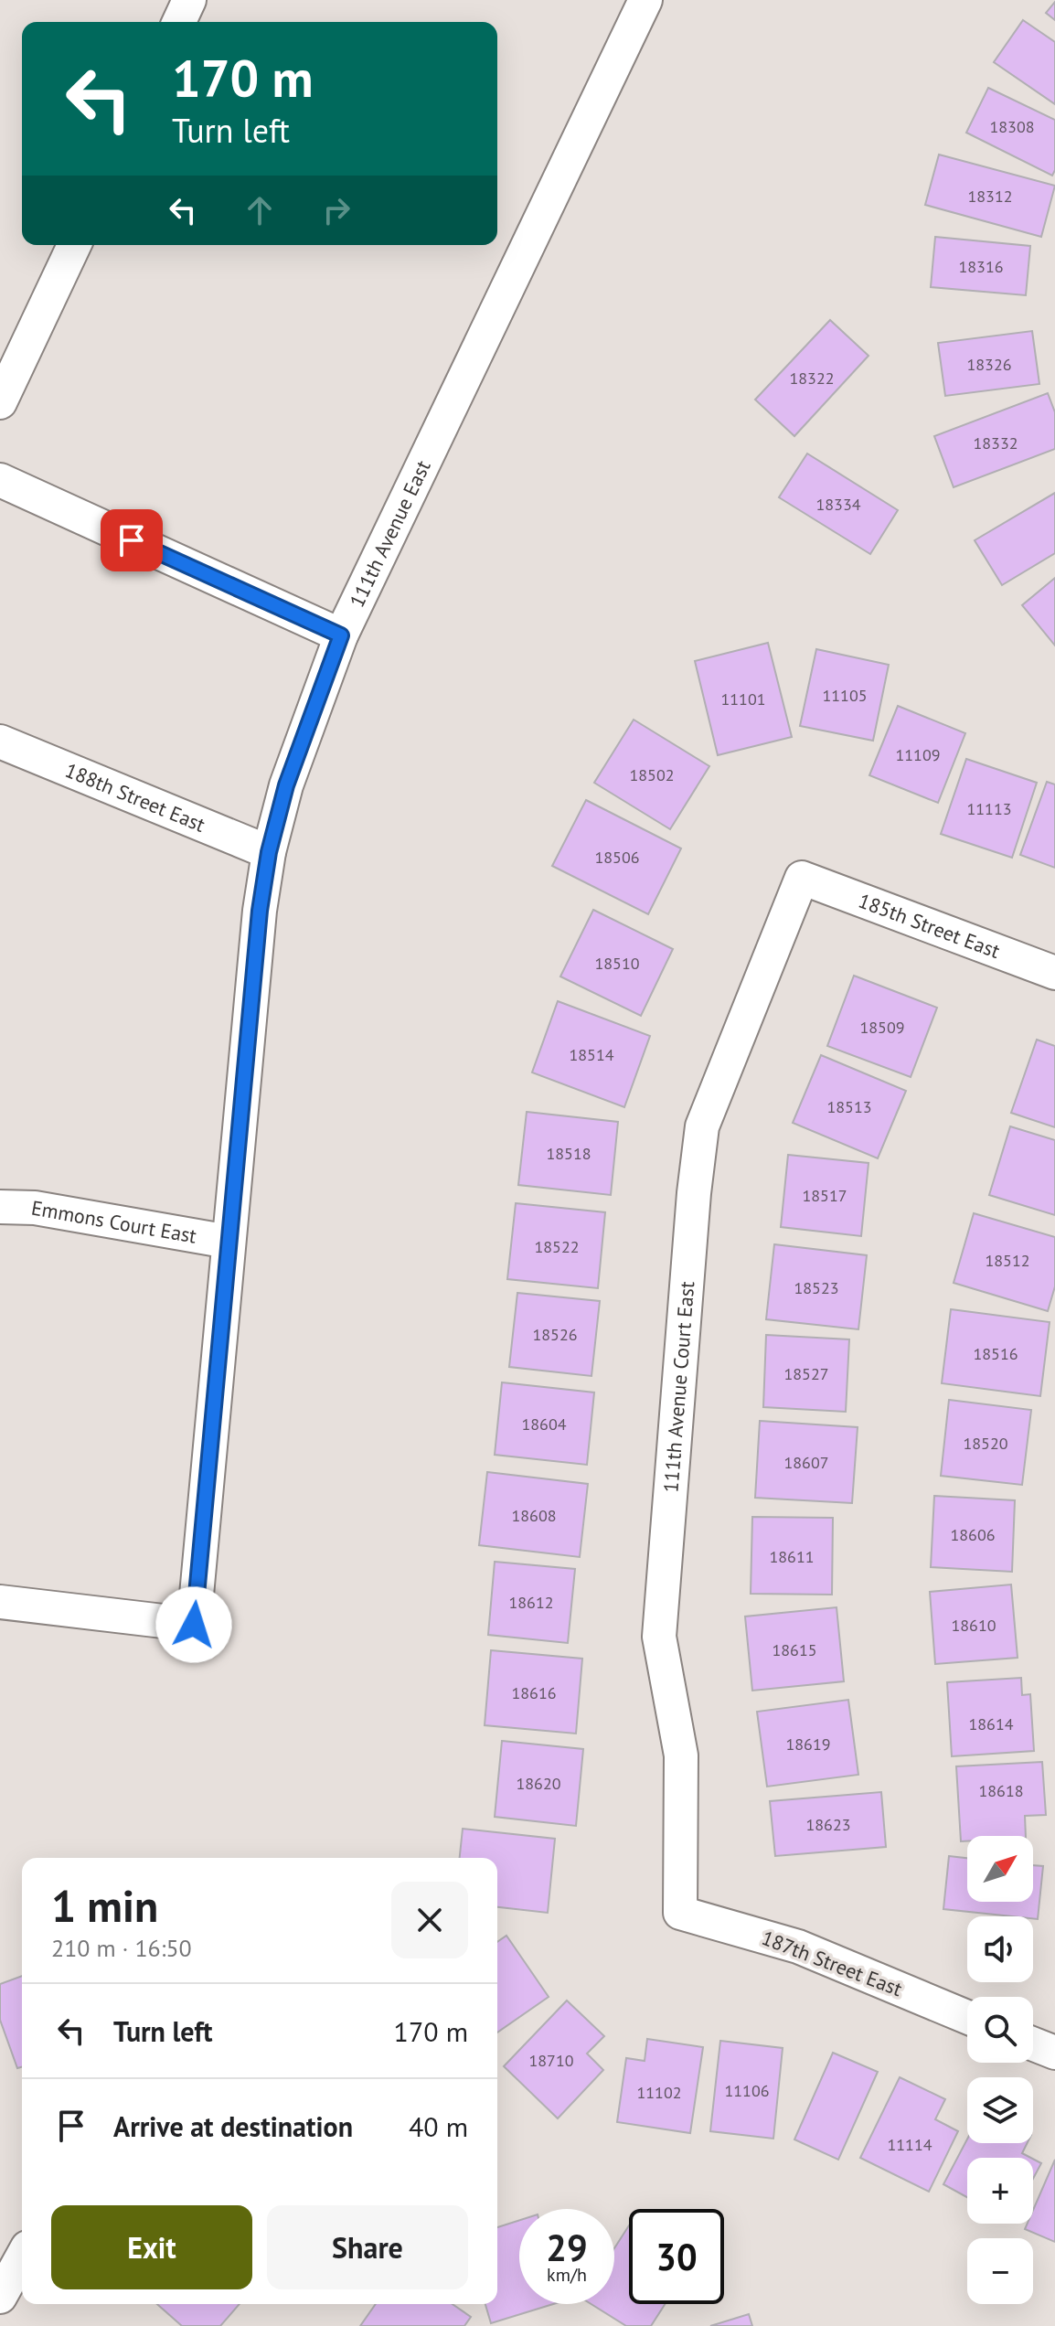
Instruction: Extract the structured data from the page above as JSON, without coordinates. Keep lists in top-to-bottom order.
{
  "streets": {
    "street": [
      "111th Avenue East",
      "188th Street East",
      "185th Street East",
      "Emmons Court East",
      "111th Avenue Court East",
      "187th Street East"
    ]
  },
  "crossings": [
    ["111th Avenue East", "188th Street East"],
    ["111th Avenue East", "Emmons Court East"],
    ["185th Street East", "111th Avenue Court East"],
    ["111th Avenue Court East", "187th Street East"]
  ],
  "house_numbers": [
    "18308",
    "18312",
    "18316",
    "18326",
    "18322",
    "18332",
    "18334",
    "11105",
    "11101",
    "11109",
    "18502",
    "11113",
    "18506",
    "18510",
    "18509",
    "18514",
    "18513",
    "18518",
    "18517",
    "18522",
    "18512",
    "18523",
    "18526",
    "18516",
    "18527",
    "18604",
    "18520",
    "18607",
    "18608",
    "18606",
    "18611",
    "18612",
    "18610",
    "18615",
    "18616",
    "18614",
    "18619",
    "18620",
    "18618",
    "18623",
    "18710",
    "11106",
    "11102",
    "11114"
  ],
  "north": "top right",
  "page": {
    "turn": ["170 m", "Turn left"],
    "map_buttons": ["+", "−"],
    "heading": ["1 min", "210 m · 16:50"],
    "list": [
      {
        "name": "Turn left",
        "value": "170 m"
      },
      {
        "name": "Arrive at destination",
        "value": "40 m"
      }
    ],
    "buttons": ["Exit", "Share"],
    "speed": "29 km/h",
    "limit": "30"
  }
}
